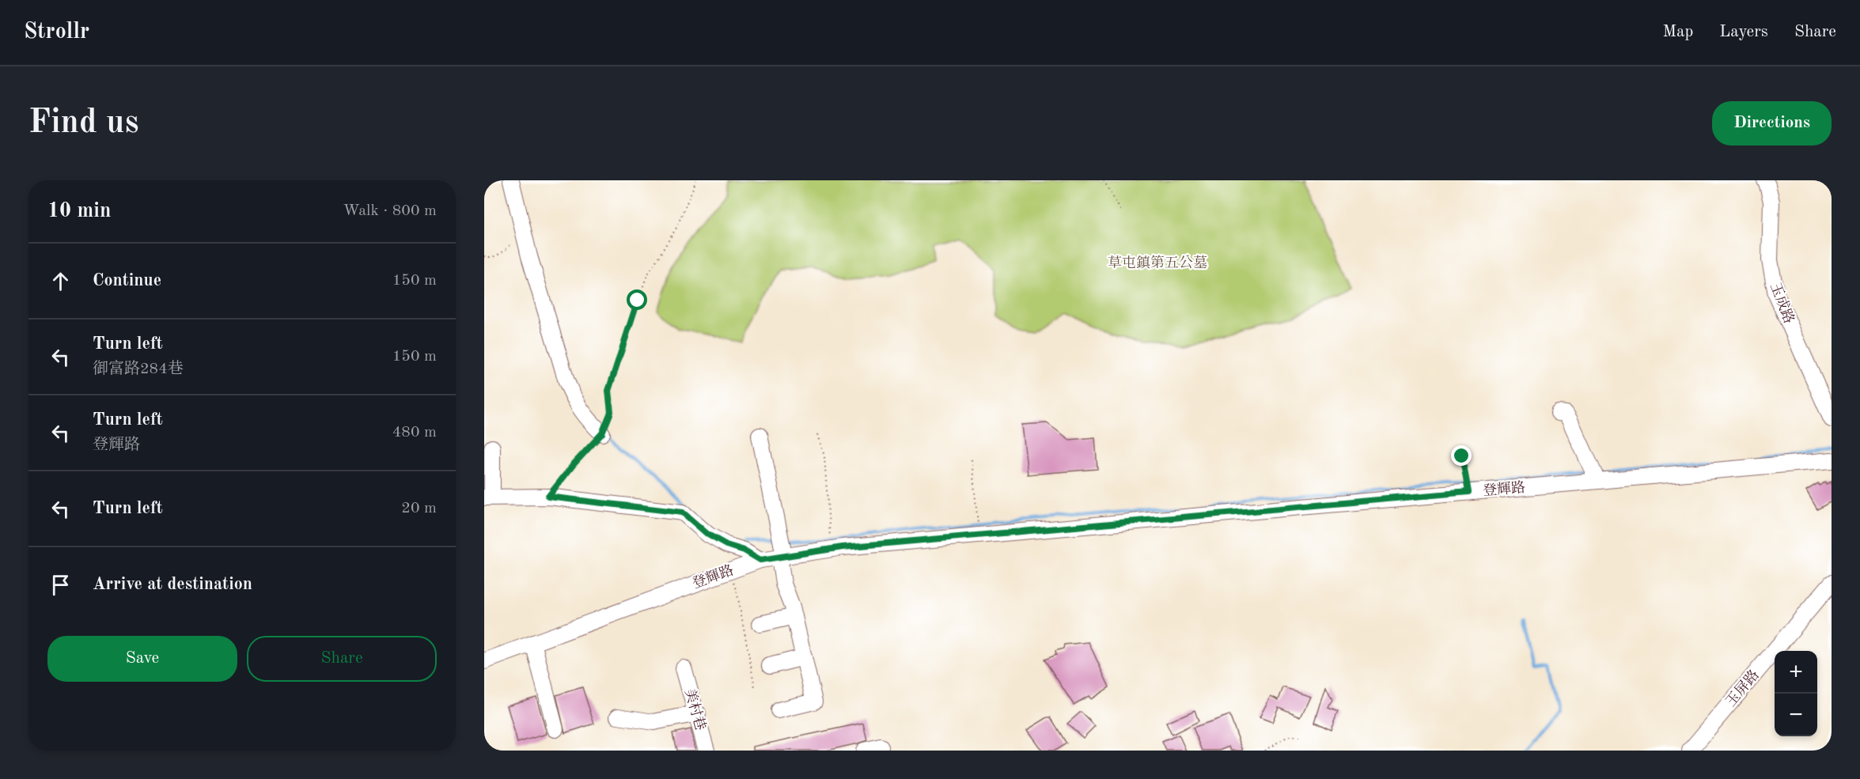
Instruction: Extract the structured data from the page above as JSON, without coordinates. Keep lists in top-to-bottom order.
{
  "streets": {
    "street": [
      "玉成路",
      "登輝路",
      "玉屏路",
      "美村巷"
    ]
  },
  "parks": ["草屯鎮第五公墓"],
  "page": {
    "header": "Strollr",
    "nav": ["Map", "Layers", "Share"],
    "buttons": [
      "Directions",
      ["Save", "Share"]
    ],
    "title": "Find us",
    "heading": ["10 min", "Walk · 800 m"],
    "list": [
      ["Continue", "150 m"],
      ["Turn left", "御富路284巷", "150 m"],
      ["Turn left", "登輝路", "480 m"],
      ["Turn left", "20 m"],
      "Arrive at destination"
    ],
    "map_buttons": ["+", "−"]
  }
}
